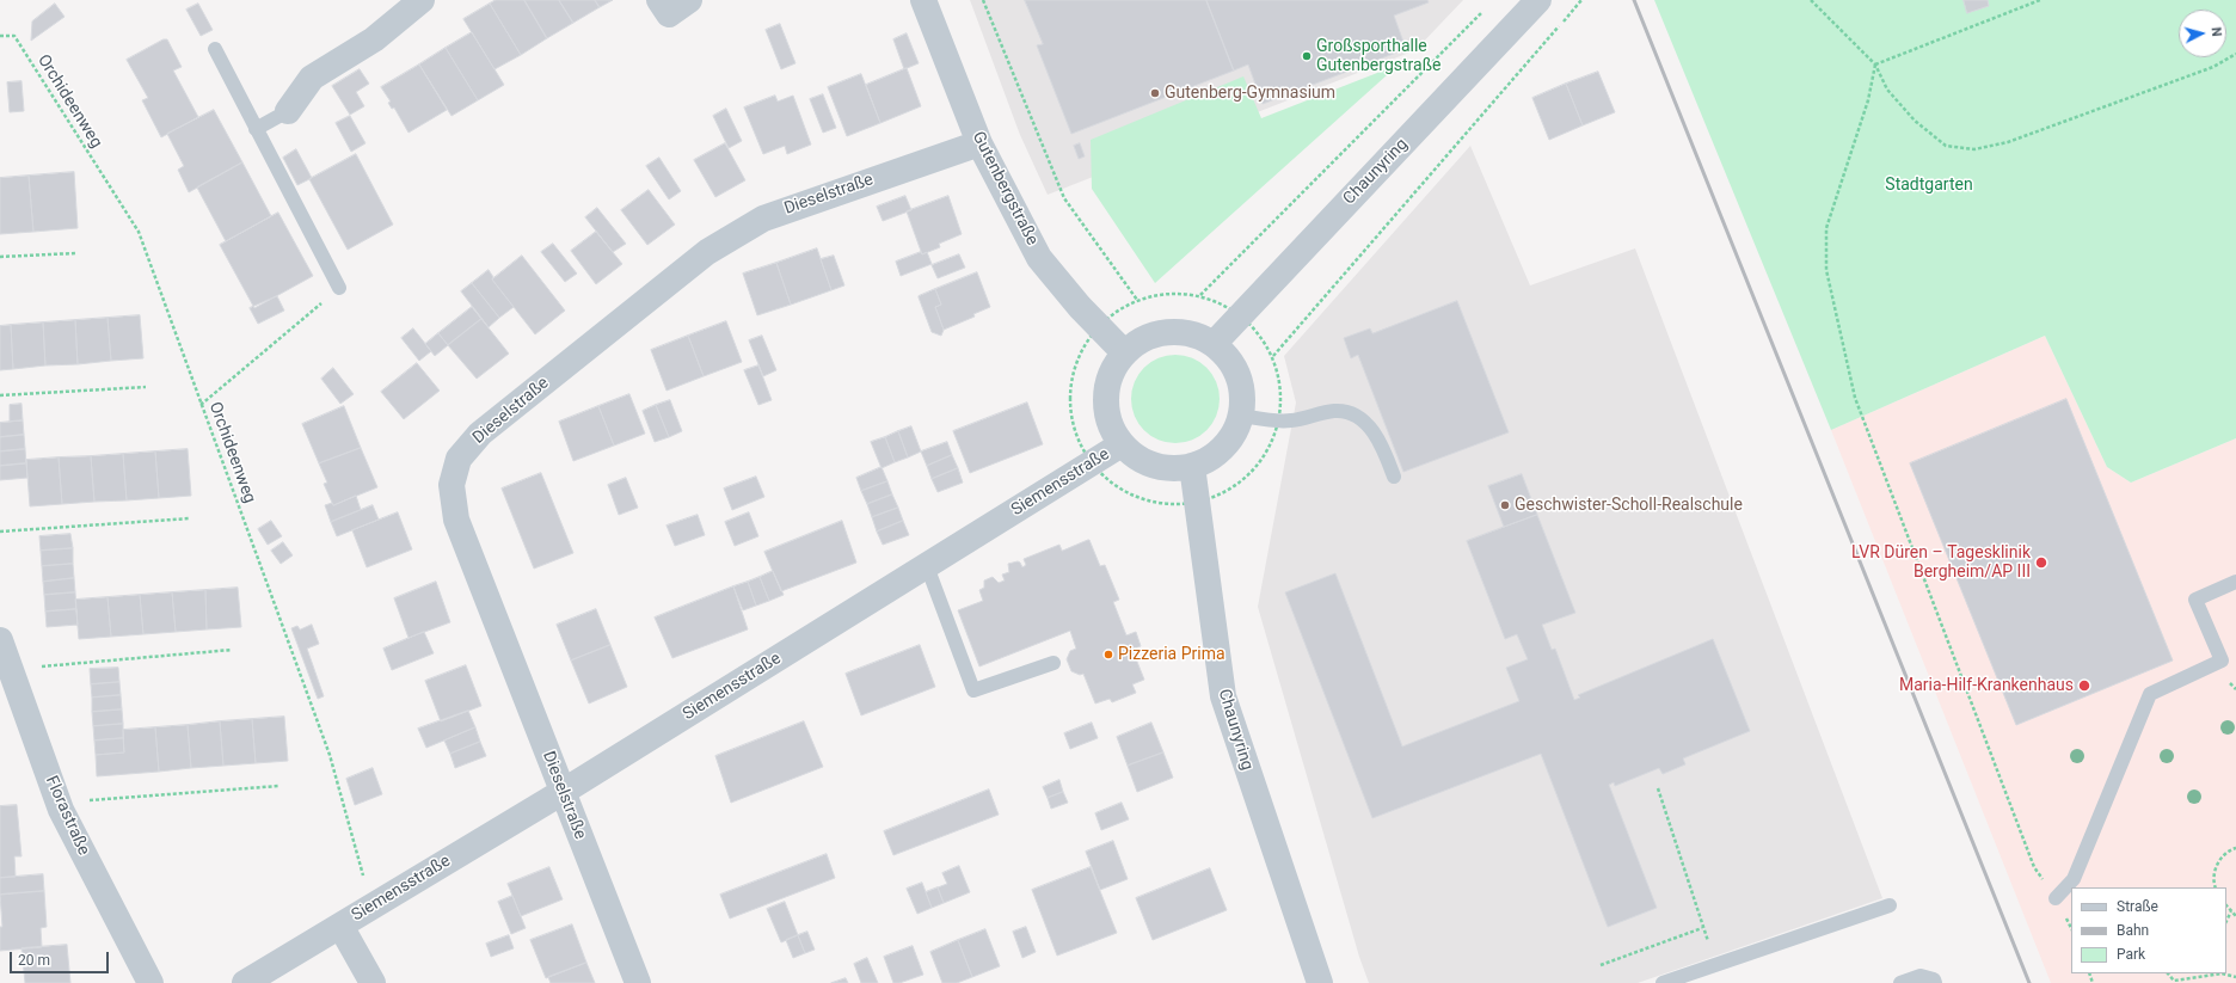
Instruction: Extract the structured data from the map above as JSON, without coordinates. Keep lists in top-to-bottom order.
{
  "streets": {
    "street": [
      "Chaunyring",
      "Gutenbergstraße",
      "Dieselstraße",
      "Siemensstraße",
      "Florastraße"
    ],
    "path": ["Orchideenweg"]
  },
  "crossings": [
    ["Orchideenweg", "Siemensstraße"],
    ["Chaunyring", "Gutenbergstraße"],
    ["Chaunyring", "Siemensstraße"],
    ["Gutenbergstraße", "Dieselstraße"],
    ["Gutenbergstraße", "Siemensstraße"],
    ["Dieselstraße", "Siemensstraße"]
  ],
  "parks": ["Stadtgarten"],
  "places": [
    "Großsporthalle Gutenbergstraße",
    "Gutenberg-Gymnasium",
    "Geschwister-Scholl-Realschule",
    "LVR Düren – Tagesklinik Bergheim/AP III",
    "Pizzeria Prima",
    "Maria-Hilf-Krankenhaus"
  ],
  "legend": ["Straße", "Bahn", "Park"],
  "scale_bar": "20 m",
  "north": "right"
}
